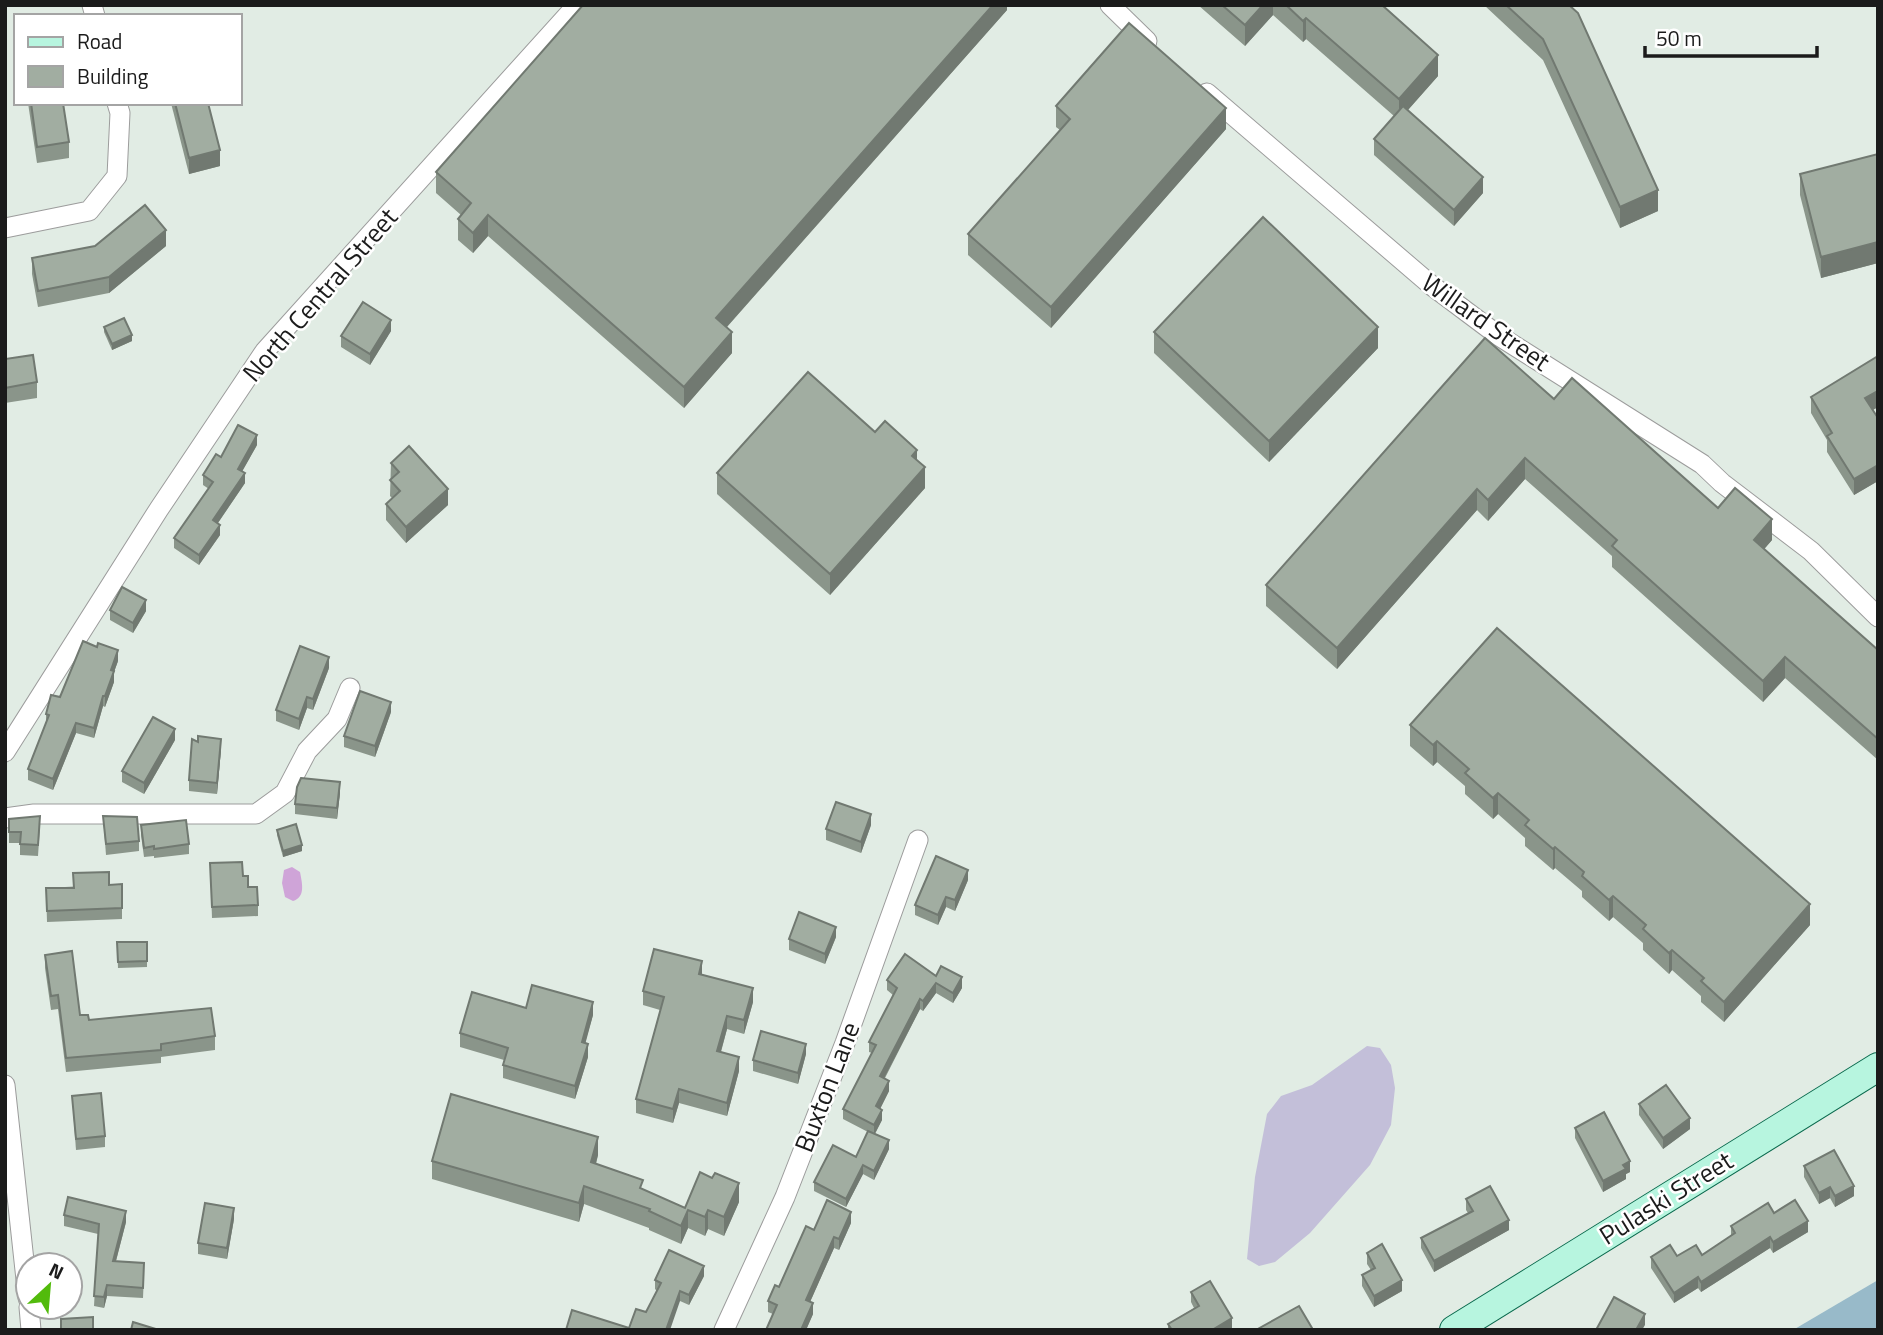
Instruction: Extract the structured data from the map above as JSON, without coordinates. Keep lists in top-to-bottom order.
{
  "streets": {
    "main road": ["Pulaski Street"],
    "street": ["North Central Street", "Willard Street", "Buxton Lane"]
  },
  "legend": ["Road", "Building"],
  "scale_bar": "50 m",
  "north": "top right"
}
